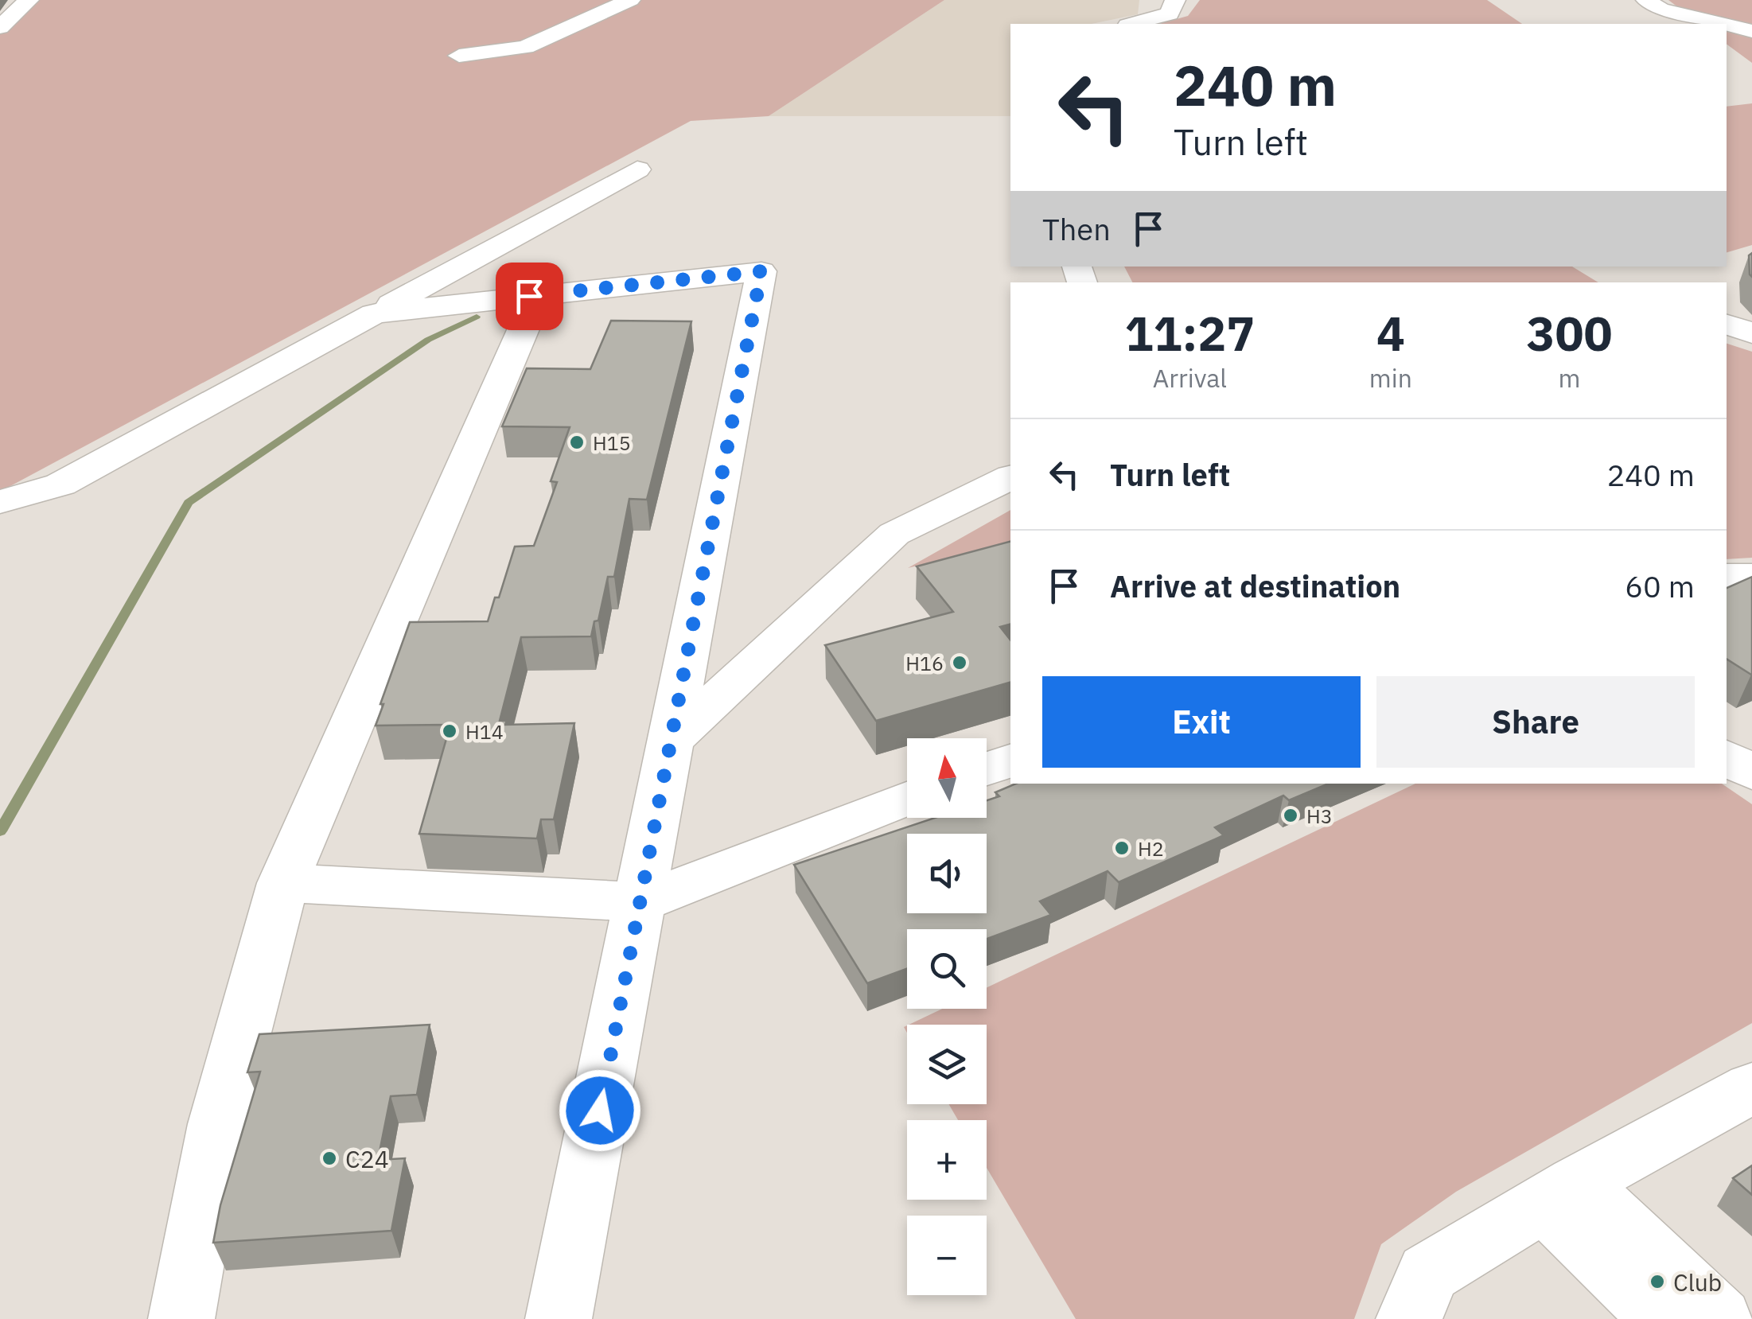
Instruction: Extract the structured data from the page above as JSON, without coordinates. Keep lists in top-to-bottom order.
{
  "places": [
    "H15",
    "H16",
    "H14",
    "H3",
    "H2",
    "C24",
    "Club"
  ],
  "north": "top",
  "page": {
    "turn": ["240 m", "Turn left"],
    "then": "Then",
    "eta": [
      "11:27",
      "Arrival",
      "4",
      "min",
      "300",
      "m"
    ],
    "list": [
      {
        "name": "Turn left",
        "value": "240 m"
      },
      {
        "name": "Arrive at destination",
        "value": "60 m"
      }
    ],
    "buttons": ["Exit", "Share"],
    "map_buttons": ["+", "−"]
  }
}
